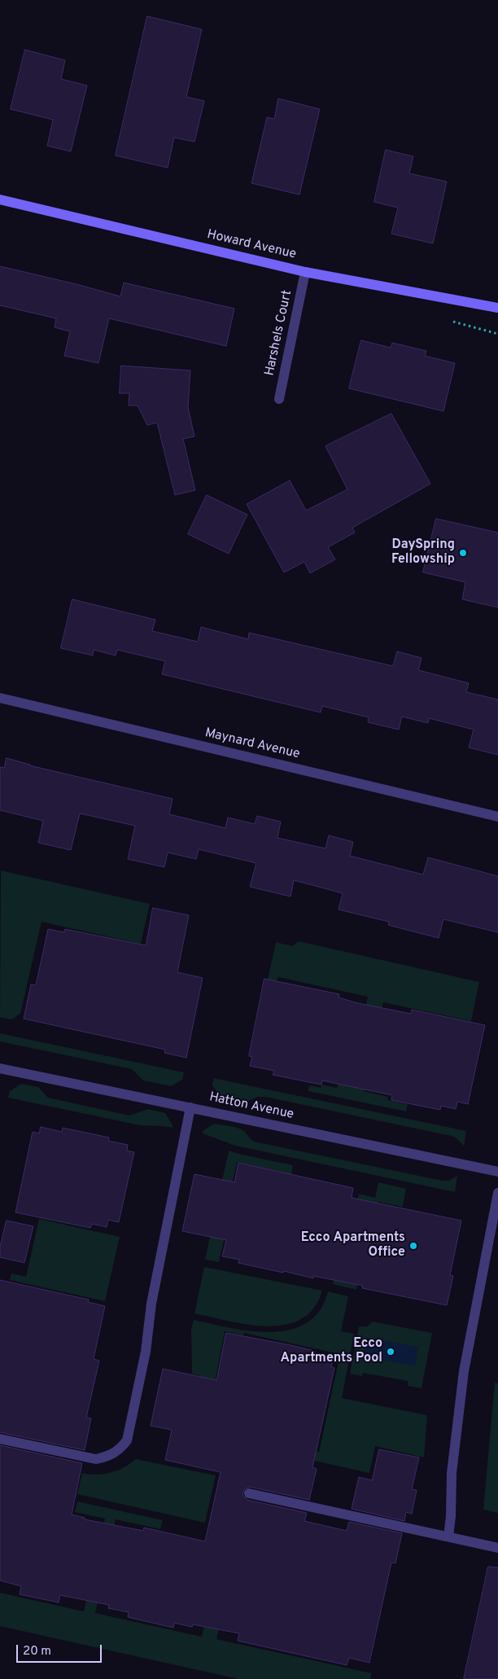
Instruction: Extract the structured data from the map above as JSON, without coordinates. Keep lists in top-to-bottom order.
{
  "streets": {
    "street": [
      "Howard Avenue",
      "Harshels Court",
      "Maynard Avenue",
      "Hatton Avenue"
    ]
  },
  "crossings": [
    ["Howard Avenue", "Harshels Court"]
  ],
  "places": ["DaySpring Fellowship", "Ecco Apartments Office", "Ecco Apartments Pool"],
  "scale_bar": "20 m"
}
